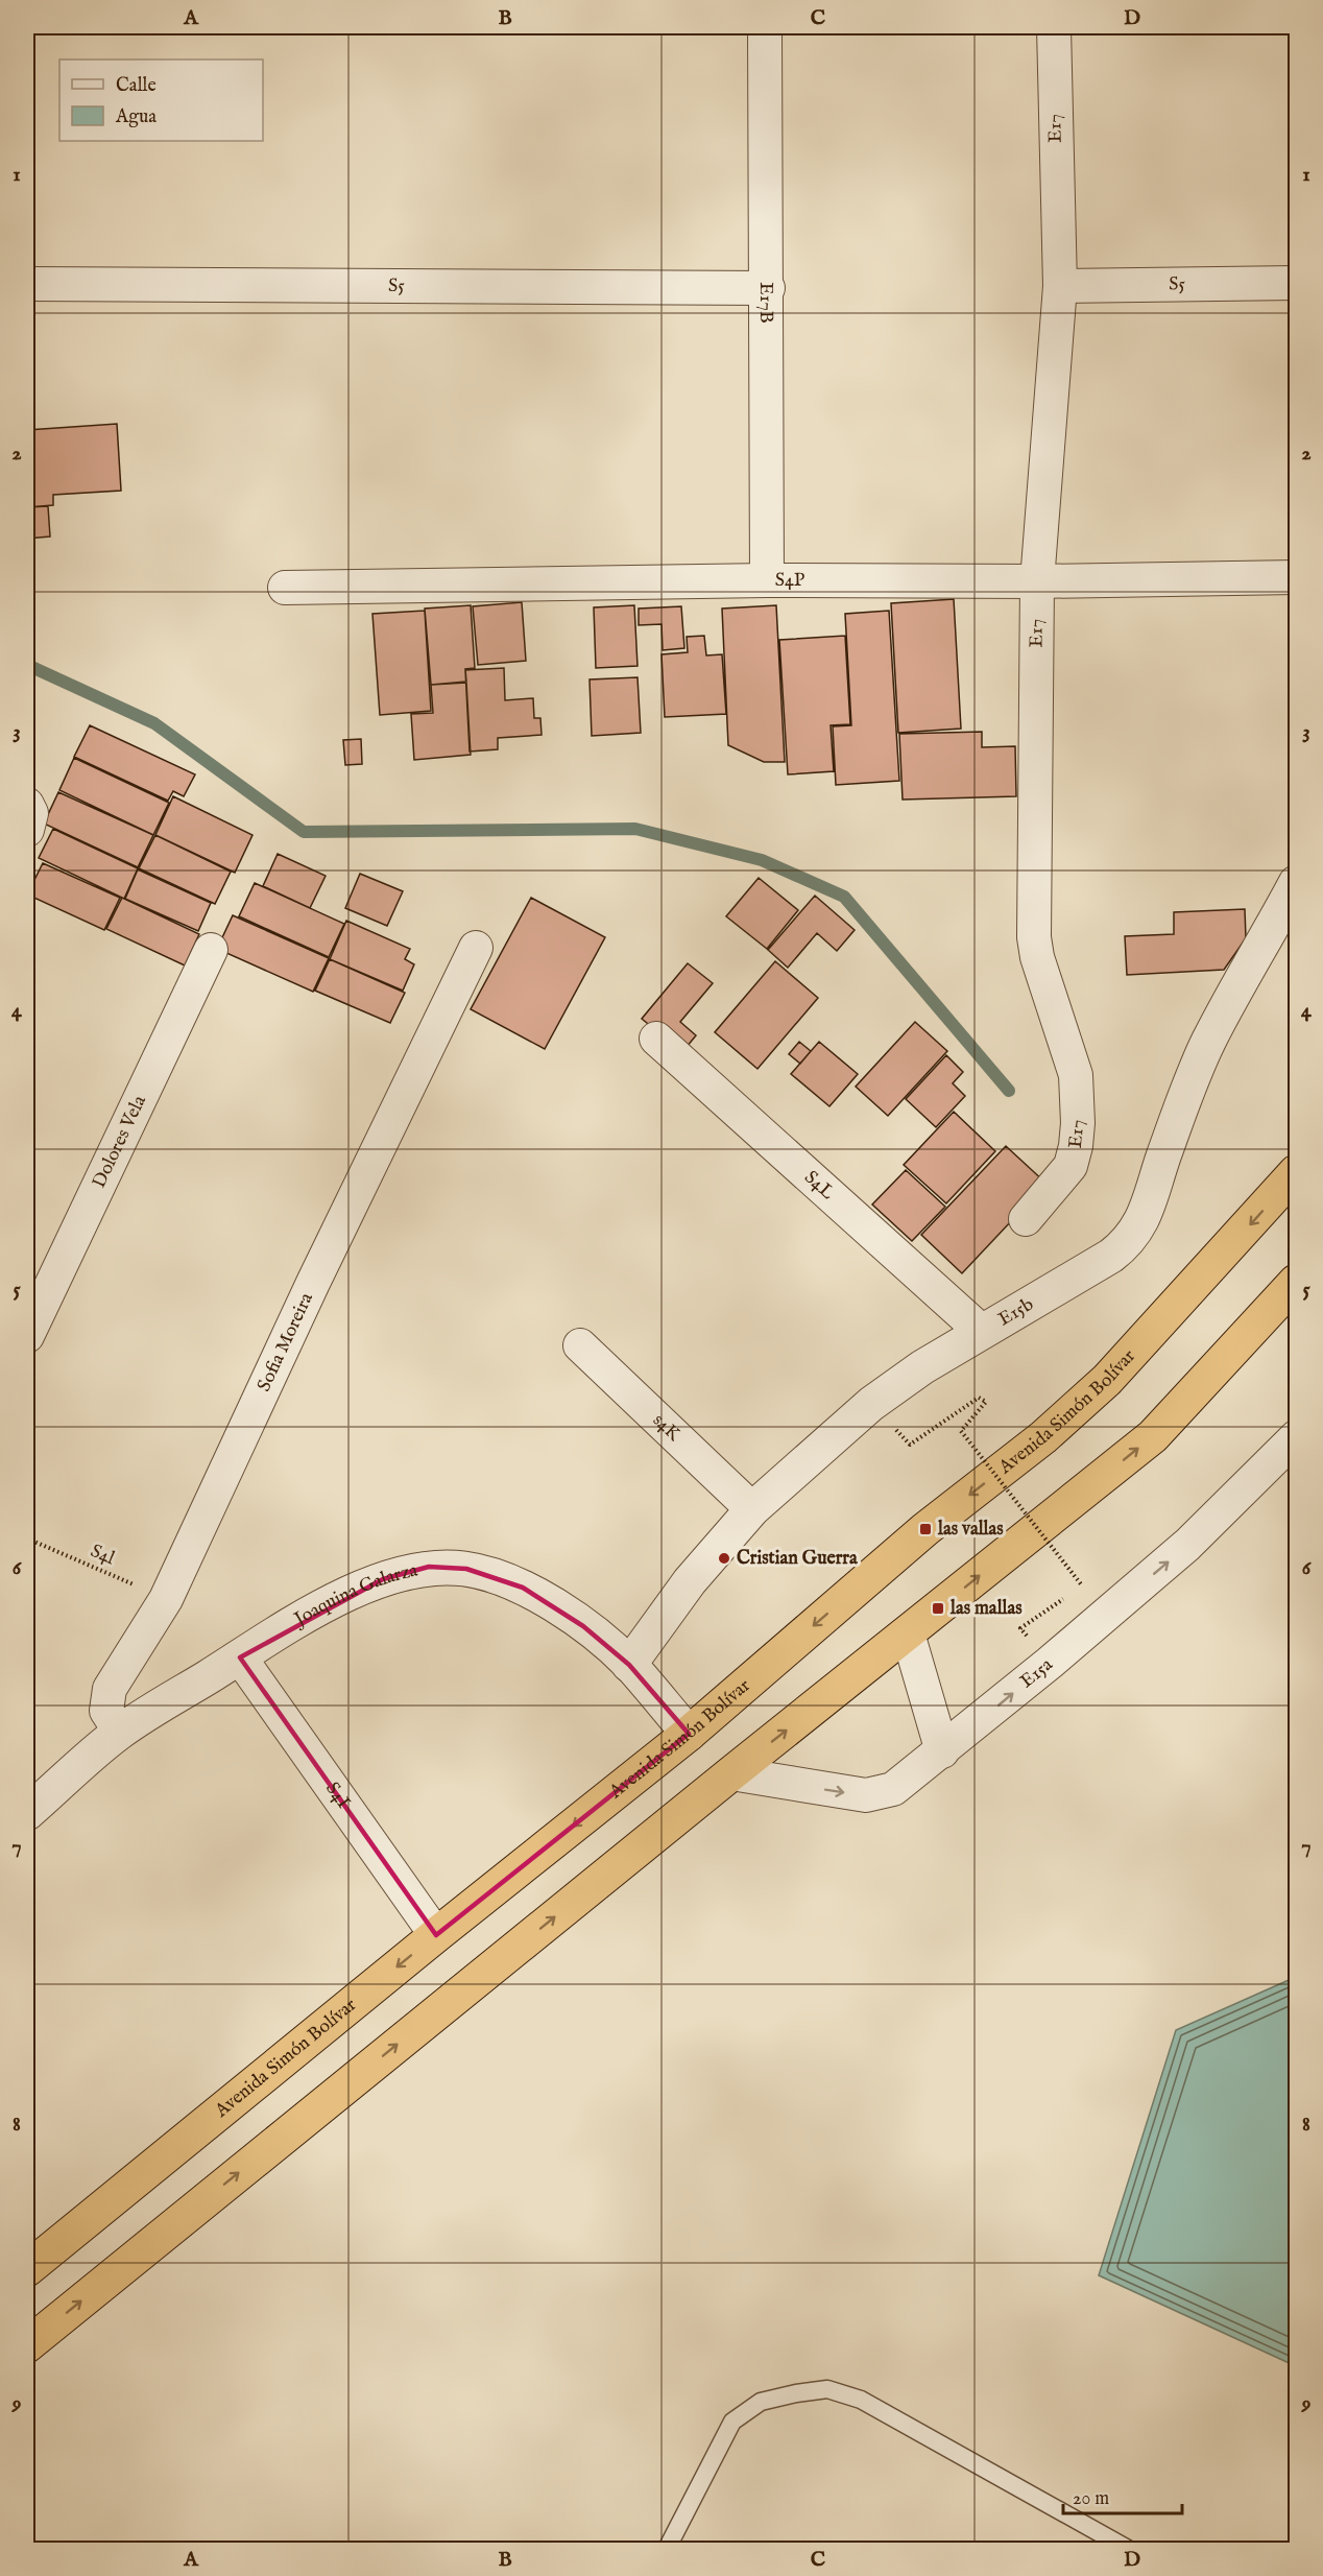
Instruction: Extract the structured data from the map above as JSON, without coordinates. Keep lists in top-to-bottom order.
{
  "streets": {
    "highway": ["Avenida Simón Bolívar"],
    "street": [
      "E17",
      "S5",
      "E17B",
      "S4P",
      "Dolores Vela",
      "S4L",
      "E15b",
      "Sofia Moreira",
      "s4K",
      "Joaquina Galarza",
      "E15a",
      "S4I"
    ],
    "path": ["S4l"]
  },
  "crossings": [
    ["E17", "S5"],
    ["E17", "S4P"],
    ["S5", "E17B"],
    ["E17B", "S4P"],
    ["S4L", "E15b"],
    ["E15b", "s4K"],
    ["E15b", "Joaquina Galarza"],
    ["Sofia Moreira", "S4l"],
    ["Sofia Moreira", "Joaquina Galarza"],
    ["Avenida Simón Bolívar", "Joaquina Galarza"],
    ["Avenida Simón Bolívar", "S4I"],
    ["Joaquina Galarza", "S4I"]
  ],
  "one_way": ["E15a"],
  "places": {
    "transit": ["las vallas", "las mallas"],
    "other": ["Cristian Guerra"]
  },
  "legend": ["Calle", "Agua"],
  "scale_bar": "20 m",
  "grid": {
    "columns": [
      "A",
      "B",
      "C",
      "D"
    ],
    "rows": [
      "1",
      "2",
      "3",
      "4",
      "5",
      "6",
      "7",
      "8",
      "9"
    ]
  }
}
